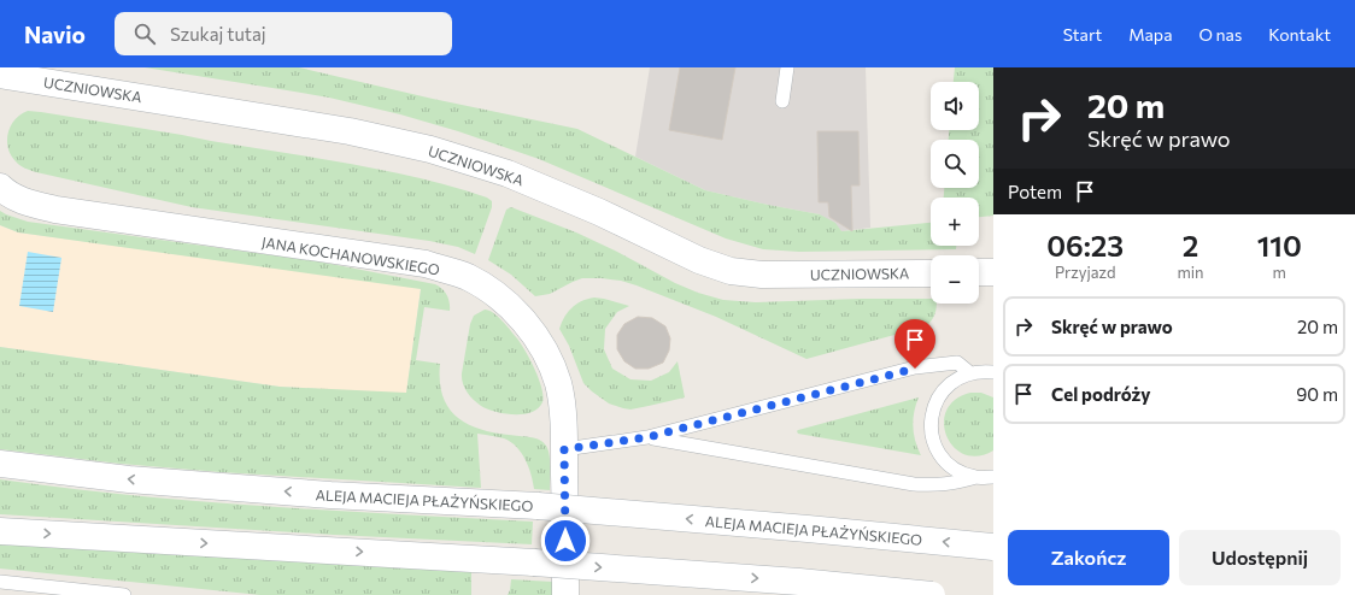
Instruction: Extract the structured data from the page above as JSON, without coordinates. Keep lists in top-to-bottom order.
{
  "streets": {
    "main road": ["UCZNIOWSKA", "JANA KOCHANOWSKIEGO", "ALEJA MACIEJA PŁAŻYŃSKIEGO"]
  },
  "page": {
    "header": "Navio",
    "search": "Szukaj tutaj",
    "nav": [
      "Start",
      "Mapa",
      "O nas",
      "Kontakt"
    ],
    "turn": ["20 m", "Skręć w prawo"],
    "map_buttons": ["+", "−"],
    "then": "Potem",
    "eta": [
      "06:23",
      "Przyjazd",
      "2",
      "min",
      "110",
      "m"
    ],
    "list": [
      {
        "name": "Skręć w prawo",
        "value": "20 m"
      },
      {
        "name": "Cel podróży",
        "value": "90 m"
      }
    ],
    "buttons": ["Zakończ", "Udostępnij"]
  }
}
